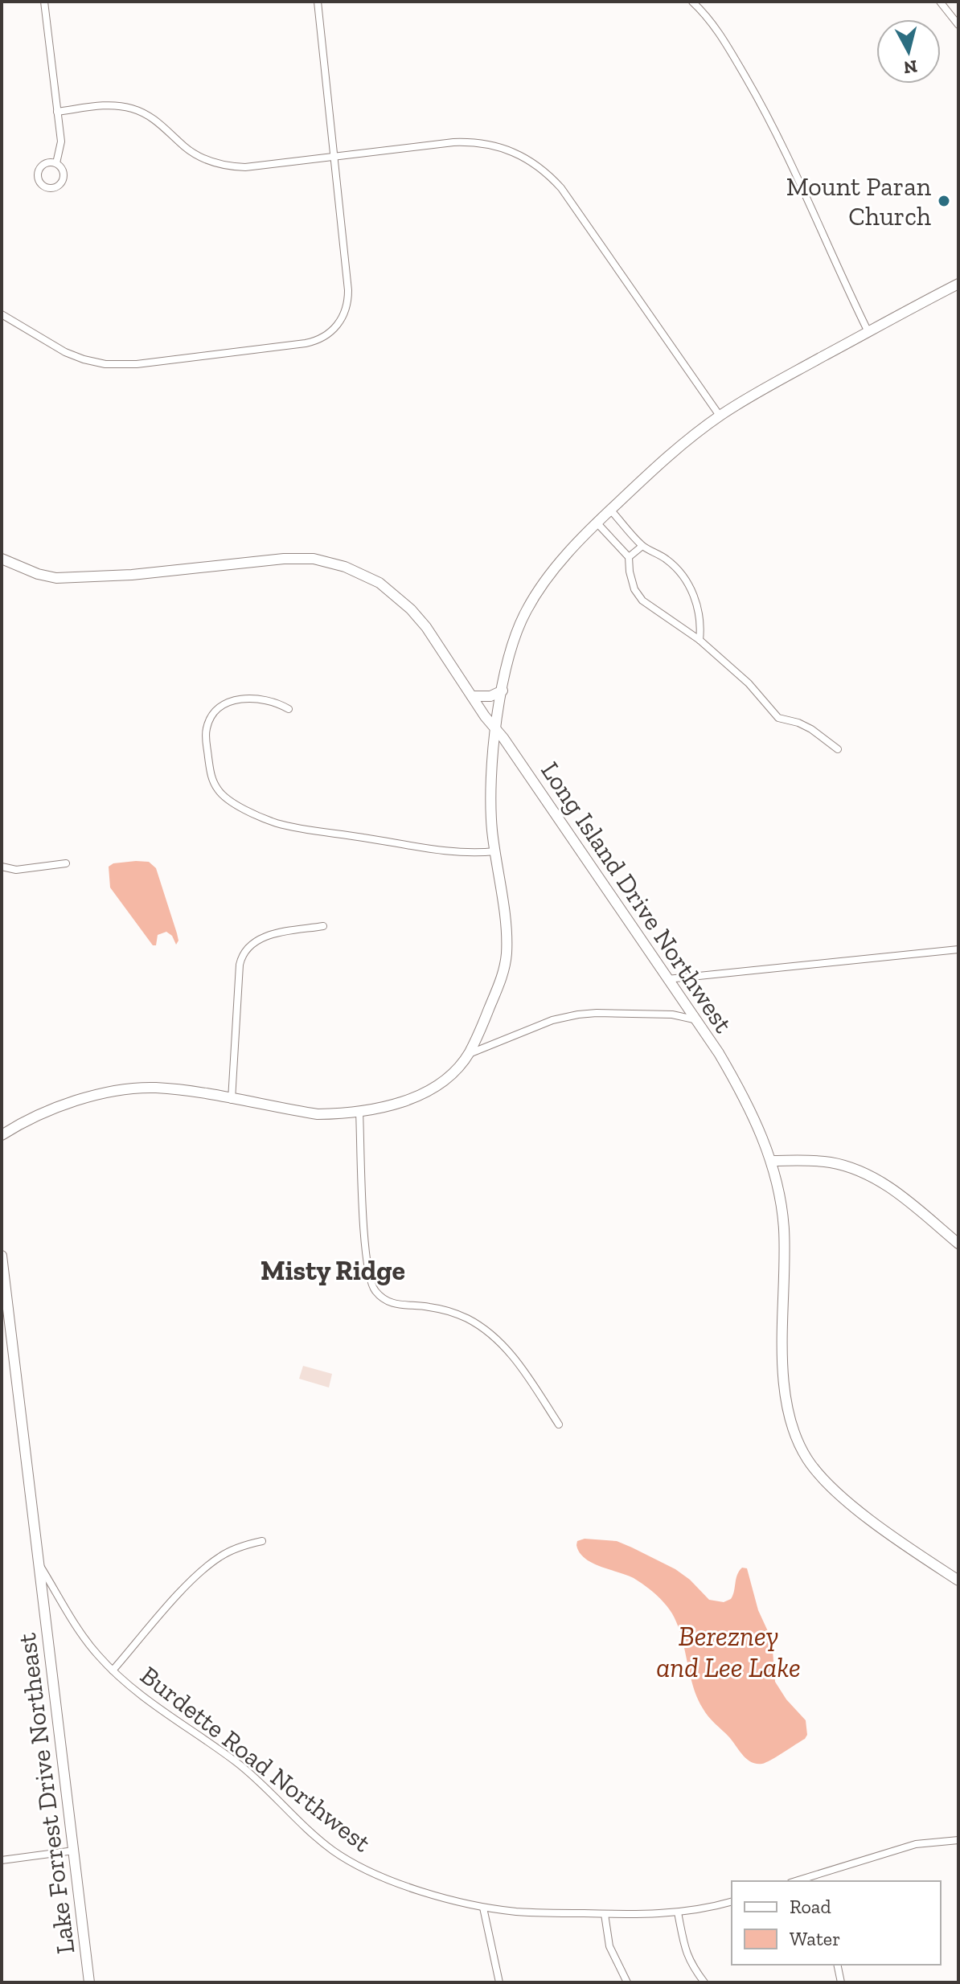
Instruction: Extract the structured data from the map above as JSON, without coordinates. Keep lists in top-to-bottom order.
{
  "streets": {
    "street": ["Long Island Drive Northwest", "Burdette Road Northwest", "Lake Forrest Drive Northeast"]
  },
  "crossings": [
    ["Burdette Road Northwest", "Lake Forrest Drive Northeast"]
  ],
  "districts": ["Misty Ridge"],
  "water": ["Berezney and Lee Lake"],
  "places": ["Mount Paran Church"],
  "legend": ["Road", "Water"],
  "north": "bottom"
}
